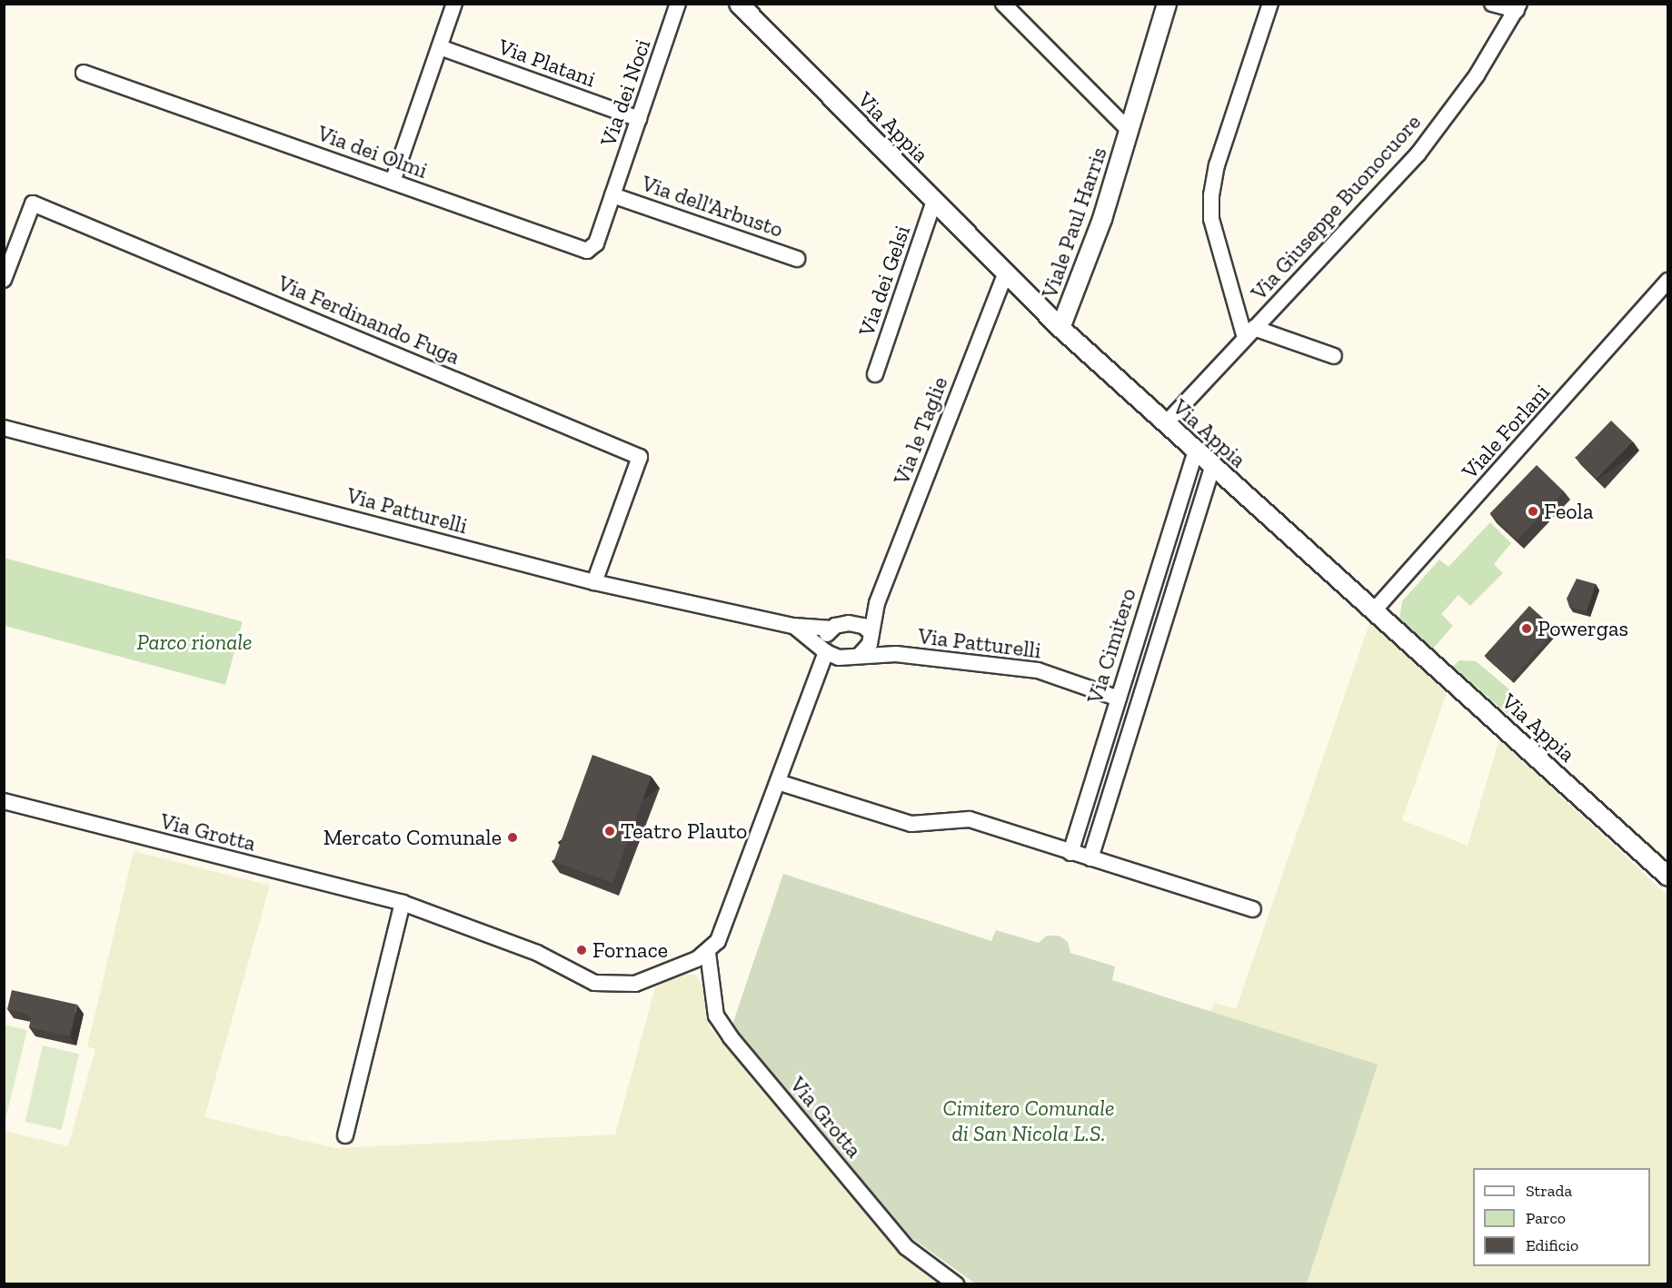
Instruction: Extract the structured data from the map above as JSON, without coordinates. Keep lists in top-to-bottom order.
{
  "streets": {
    "street": [
      "Via Platani",
      "Via dei Noci",
      "Via Appia",
      "Via dei Olmi",
      "Via dell'Arbusto",
      "Via Giuseppe Buonocuore",
      "Viale Paul Harris",
      "Via dei Gelsi",
      "Via Ferdinando Fuga",
      "Via le Taglie",
      "Viale Forlani",
      "Via Patturelli",
      "Via Cimitero",
      "Via Grotta"
    ]
  },
  "crossings": [
    ["Via Platani", "Via dei Noci"],
    ["Via dei Noci", "Via dei Olmi"],
    ["Via dei Noci", "Via dell'Arbusto"],
    ["Via Appia", "Via Giuseppe Buonocuore"],
    ["Via Appia", "Viale Paul Harris"],
    ["Via Appia", "Via dei Gelsi"],
    ["Via Appia", "Via le Taglie"],
    ["Via Appia", "Viale Forlani"],
    ["Via Appia", "Via Cimitero"],
    ["Via dei Olmi", "Via dell'Arbusto"],
    ["Via Ferdinando Fuga", "Via Patturelli"],
    ["Via le Taglie", "Via Patturelli"],
    ["Via Patturelli", "Via Cimitero"]
  ],
  "parks": ["Parco rionale", "Cimitero Comunale di San Nicola L.S."],
  "places": [
    "Feola",
    "Powergas",
    "Teatro Plauto",
    "Mercato Comunale",
    "Fornace"
  ],
  "legend": ["Strada", "Parco", "Edificio"]
}
